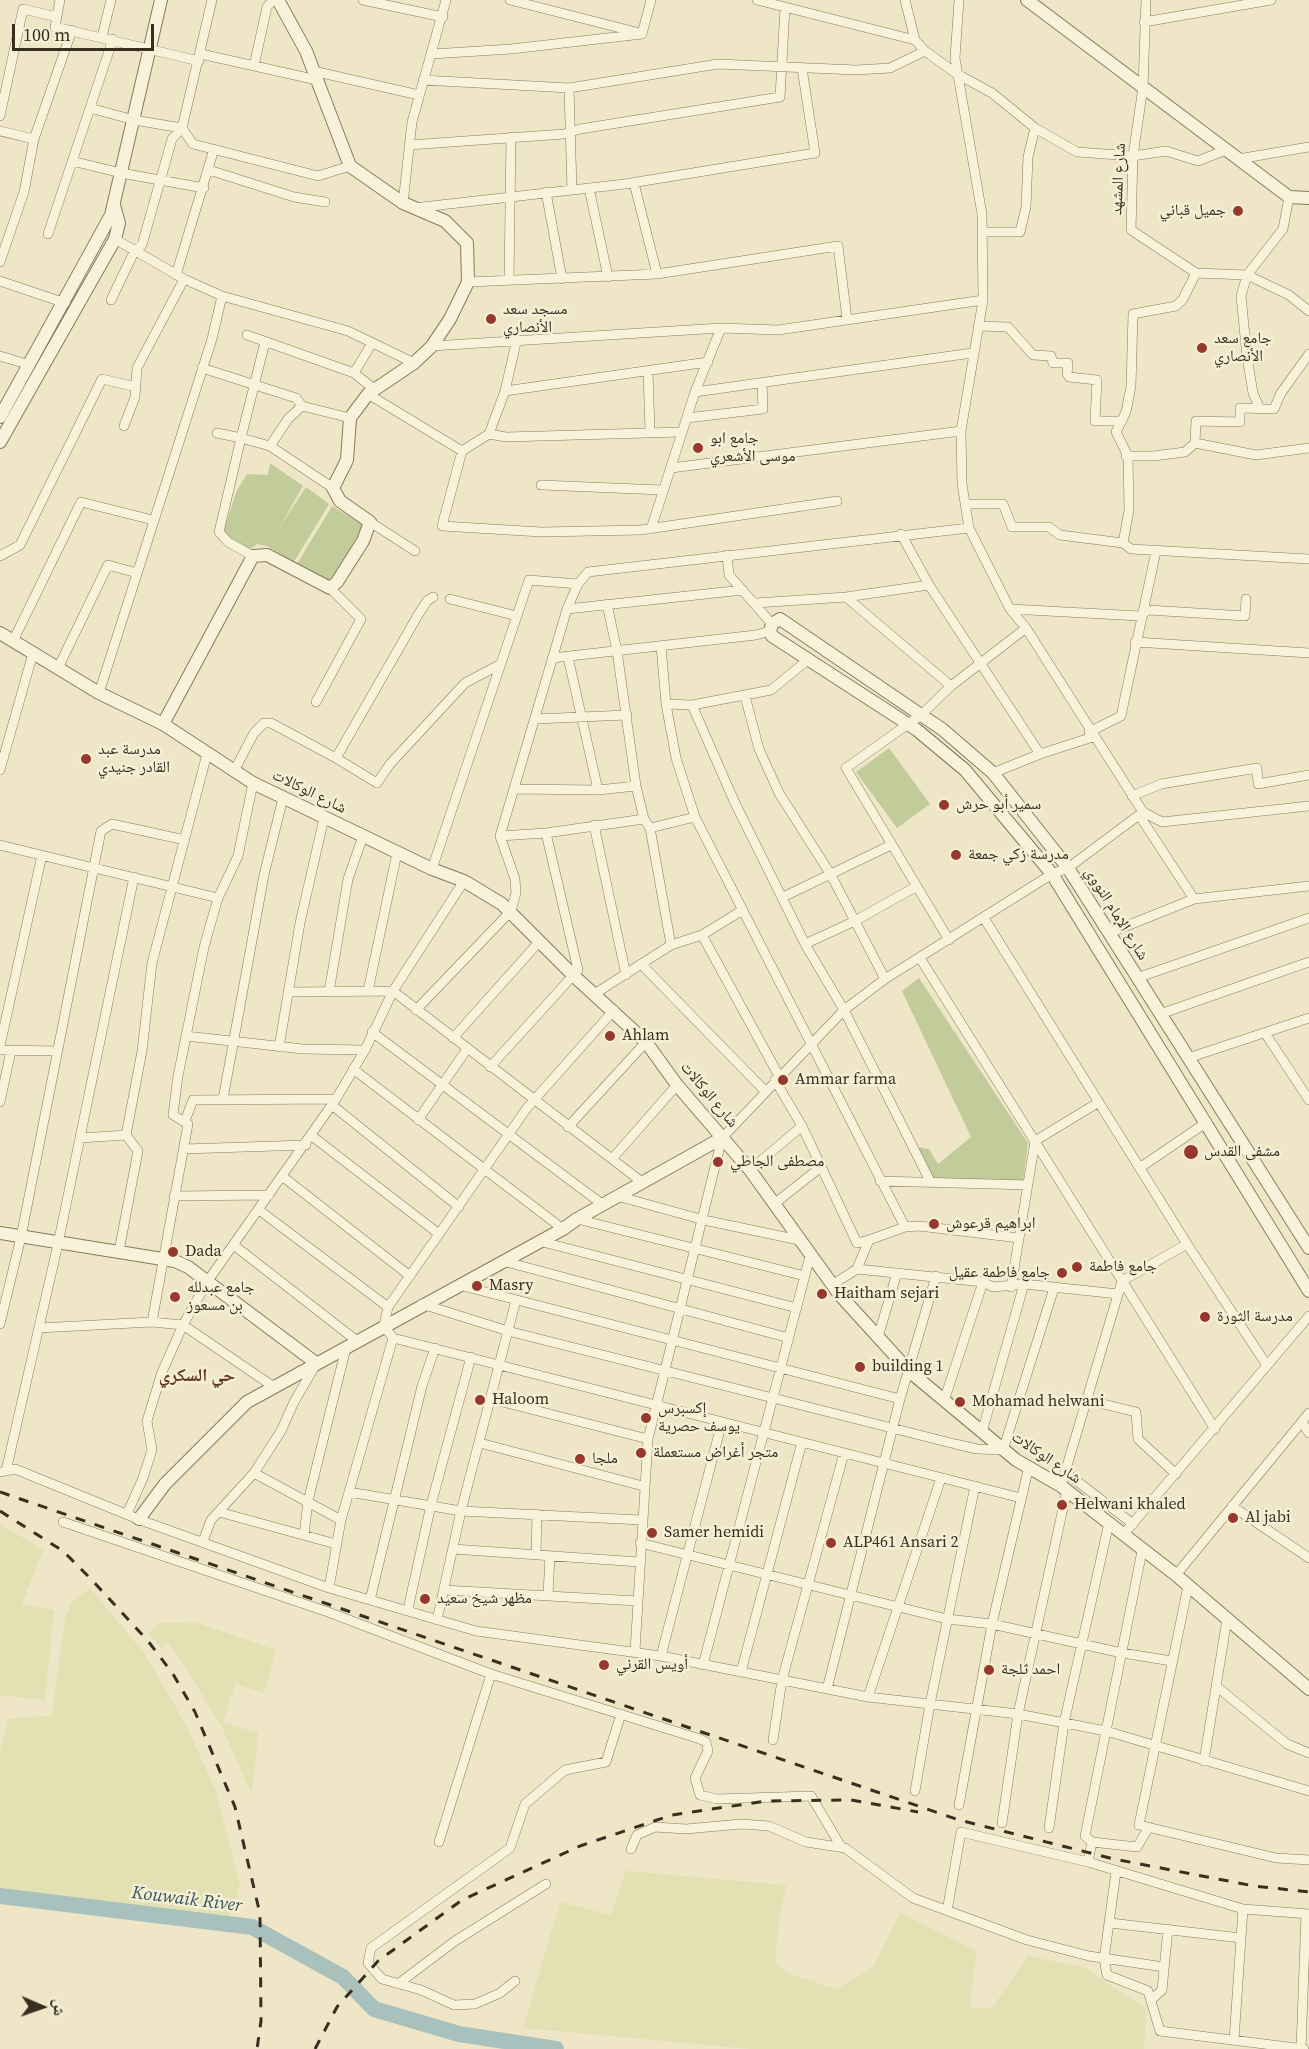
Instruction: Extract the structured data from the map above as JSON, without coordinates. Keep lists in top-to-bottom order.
{
  "streets": {
    "street": ["شارع المشهد", "شارع الوكالات", "شارع الإمام النووي"]
  },
  "districts": ["حي السكري"],
  "water": ["Kouwaik River"],
  "places": [
    "جميل قباني",
    "مسجد سعد الأنصاري",
    "جامع سعد الأنصاري",
    "جامع ابو موسى الأشعري",
    "مدرسة عبد القادر جنيدي",
    "سمير أبو حرش",
    "مدرسة زكي جمعة",
    "Ahlam",
    "Ammar farma",
    "مشفى القدس",
    "مصطفى الجاطي",
    "ابراهيم قرعوش",
    "Dada",
    "جامع فاطمة",
    "جامع فاطمة عقيل",
    "Masry",
    "Haitham sejari",
    "جامع عبدلله بن مسعوز",
    "مدرسة الثورة",
    "building 1",
    "Haloom",
    "Mohamad helwani",
    "إكسبرس يوسف حصرية",
    "متجر أغراض مستعملة",
    "ملجا",
    "Helwani khaled",
    "Al jabi",
    "Samer hemidi",
    "ALP461 Ansari 2",
    "مظهر شيخ سعيد",
    "أويس القرني",
    "احمد ثلجة"
  ],
  "scale_bar": "100 m",
  "north": "right"
}
